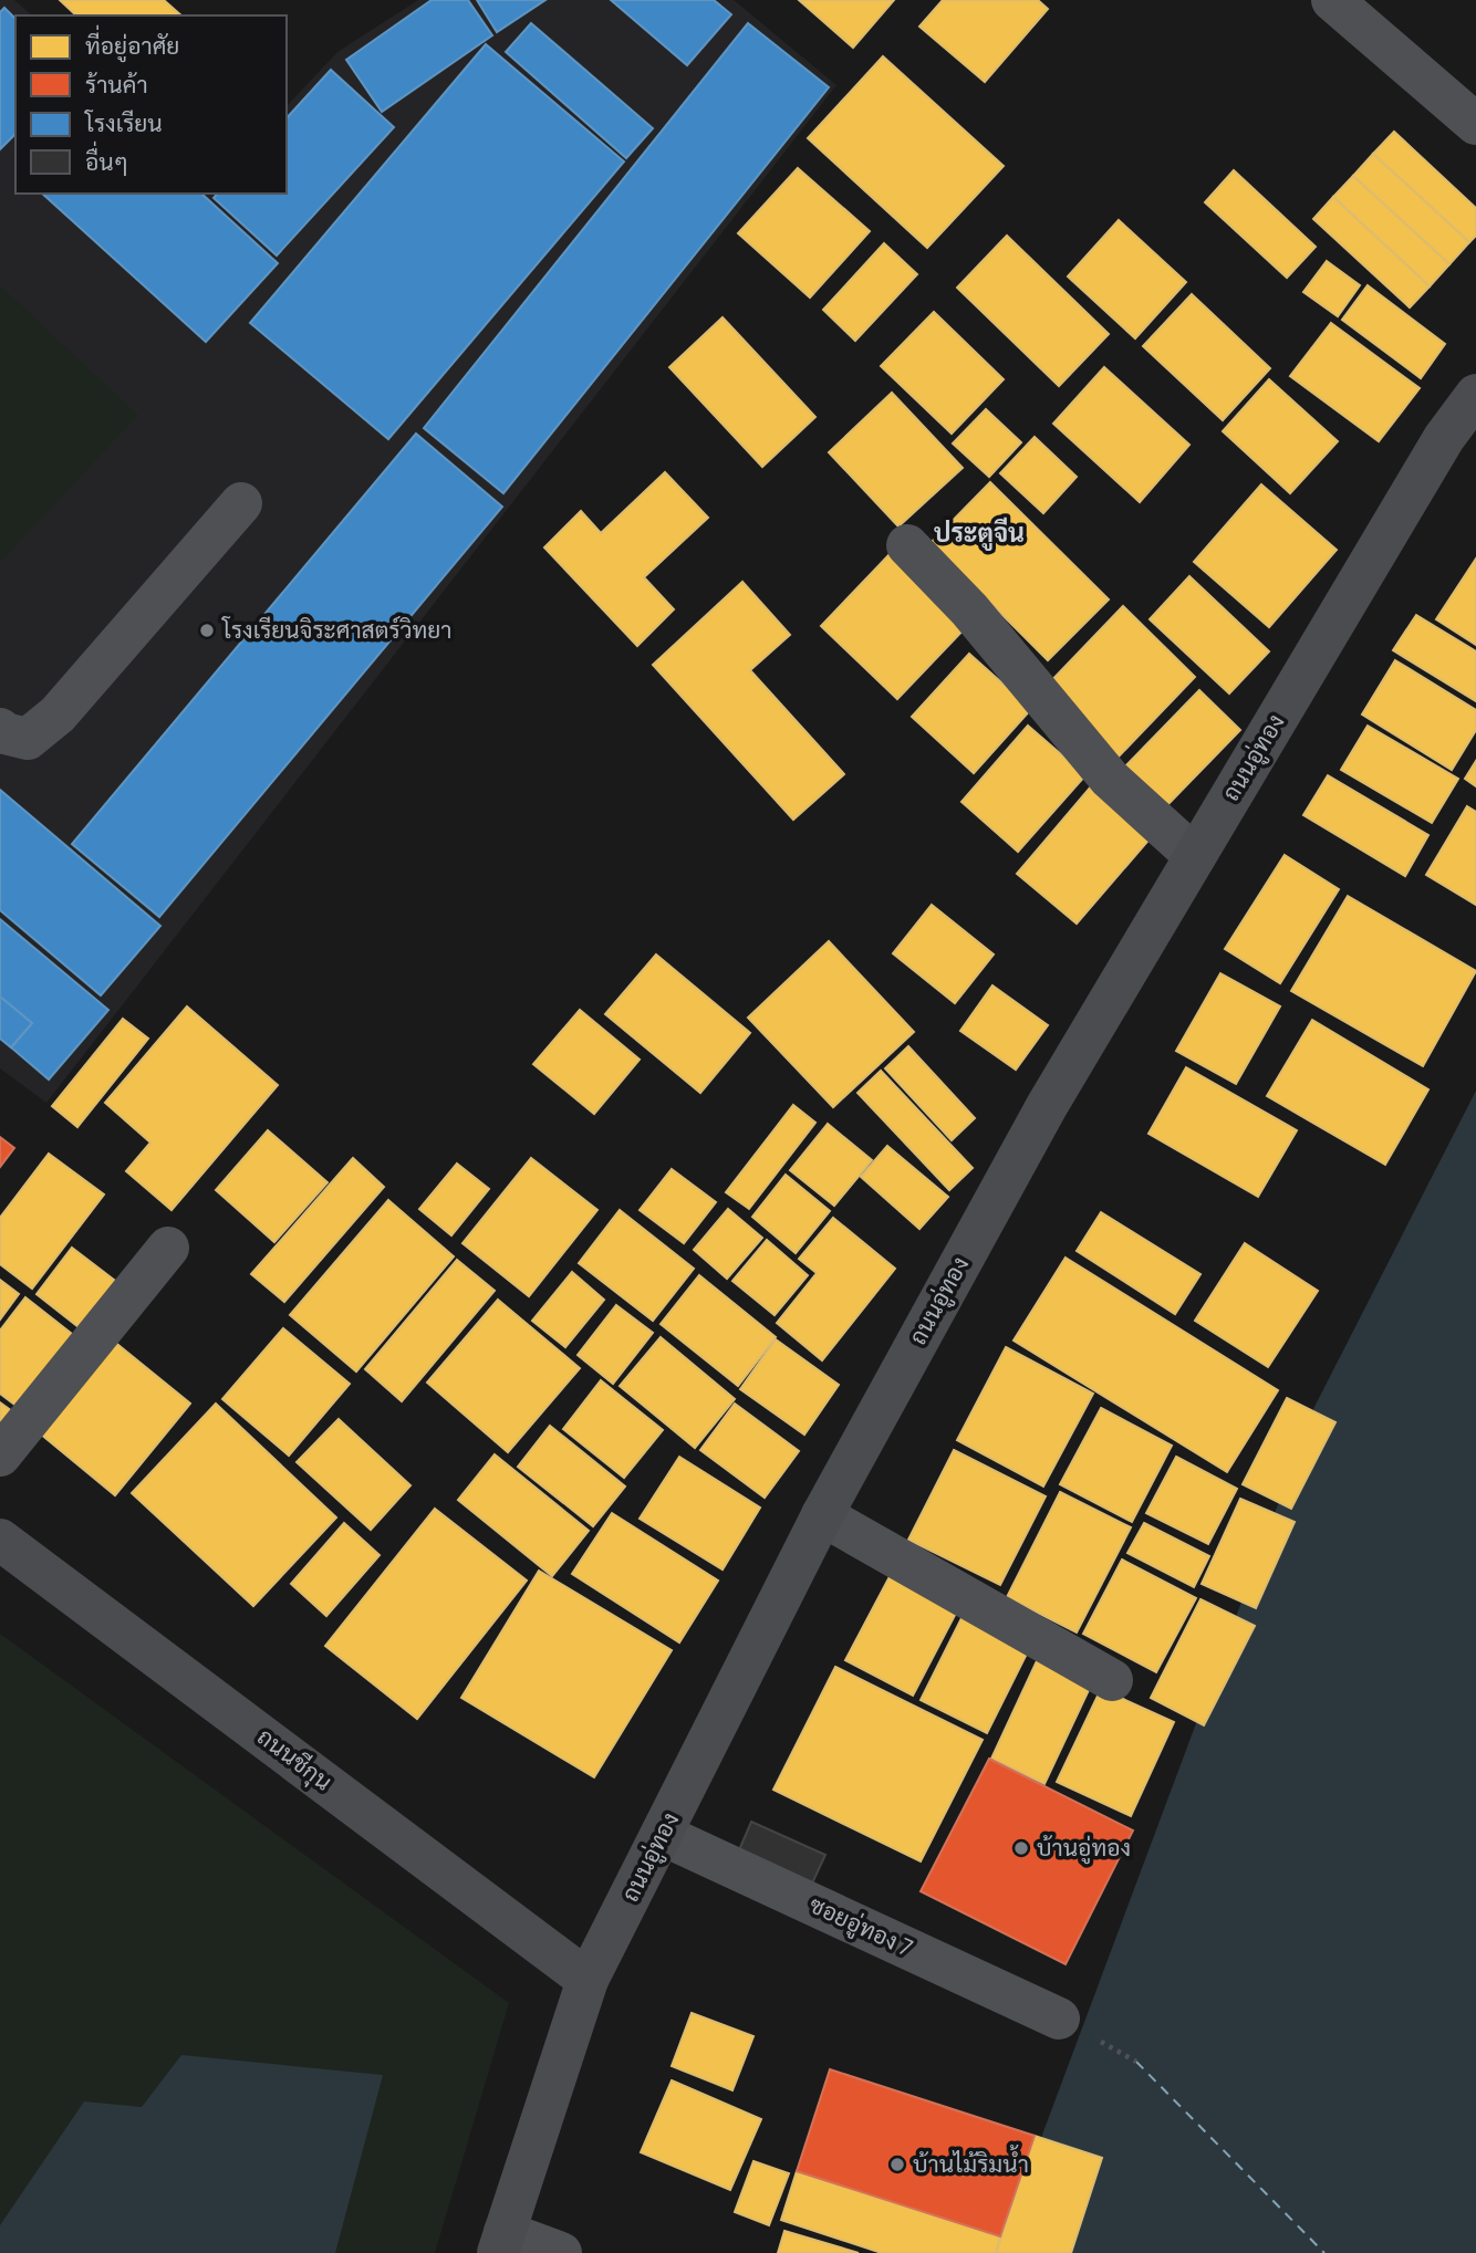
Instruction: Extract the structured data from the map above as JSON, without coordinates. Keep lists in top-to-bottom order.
{
  "streets": {
    "main road": ["ถนนอู่ทอง", "ถนนชีกุน"],
    "street": ["ซอยอู่ทอง 7"]
  },
  "crossings": [
    ["ถนนอู่ทอง", "ถนนชีกุน"],
    ["ถนนอู่ทอง", "ซอยอู่ทอง 7"]
  ],
  "districts": ["ประตูจีน"],
  "places": ["โรงเรียนจิระศาสตร์วิทยา", "บ้านอู่ทอง", "บ้านไม้ริมน้ำ"],
  "legend": [
    "ที่อยู่อาศัย",
    "ร้านค้า",
    "โรงเรียน",
    "อื่นๆ"
  ]
}
